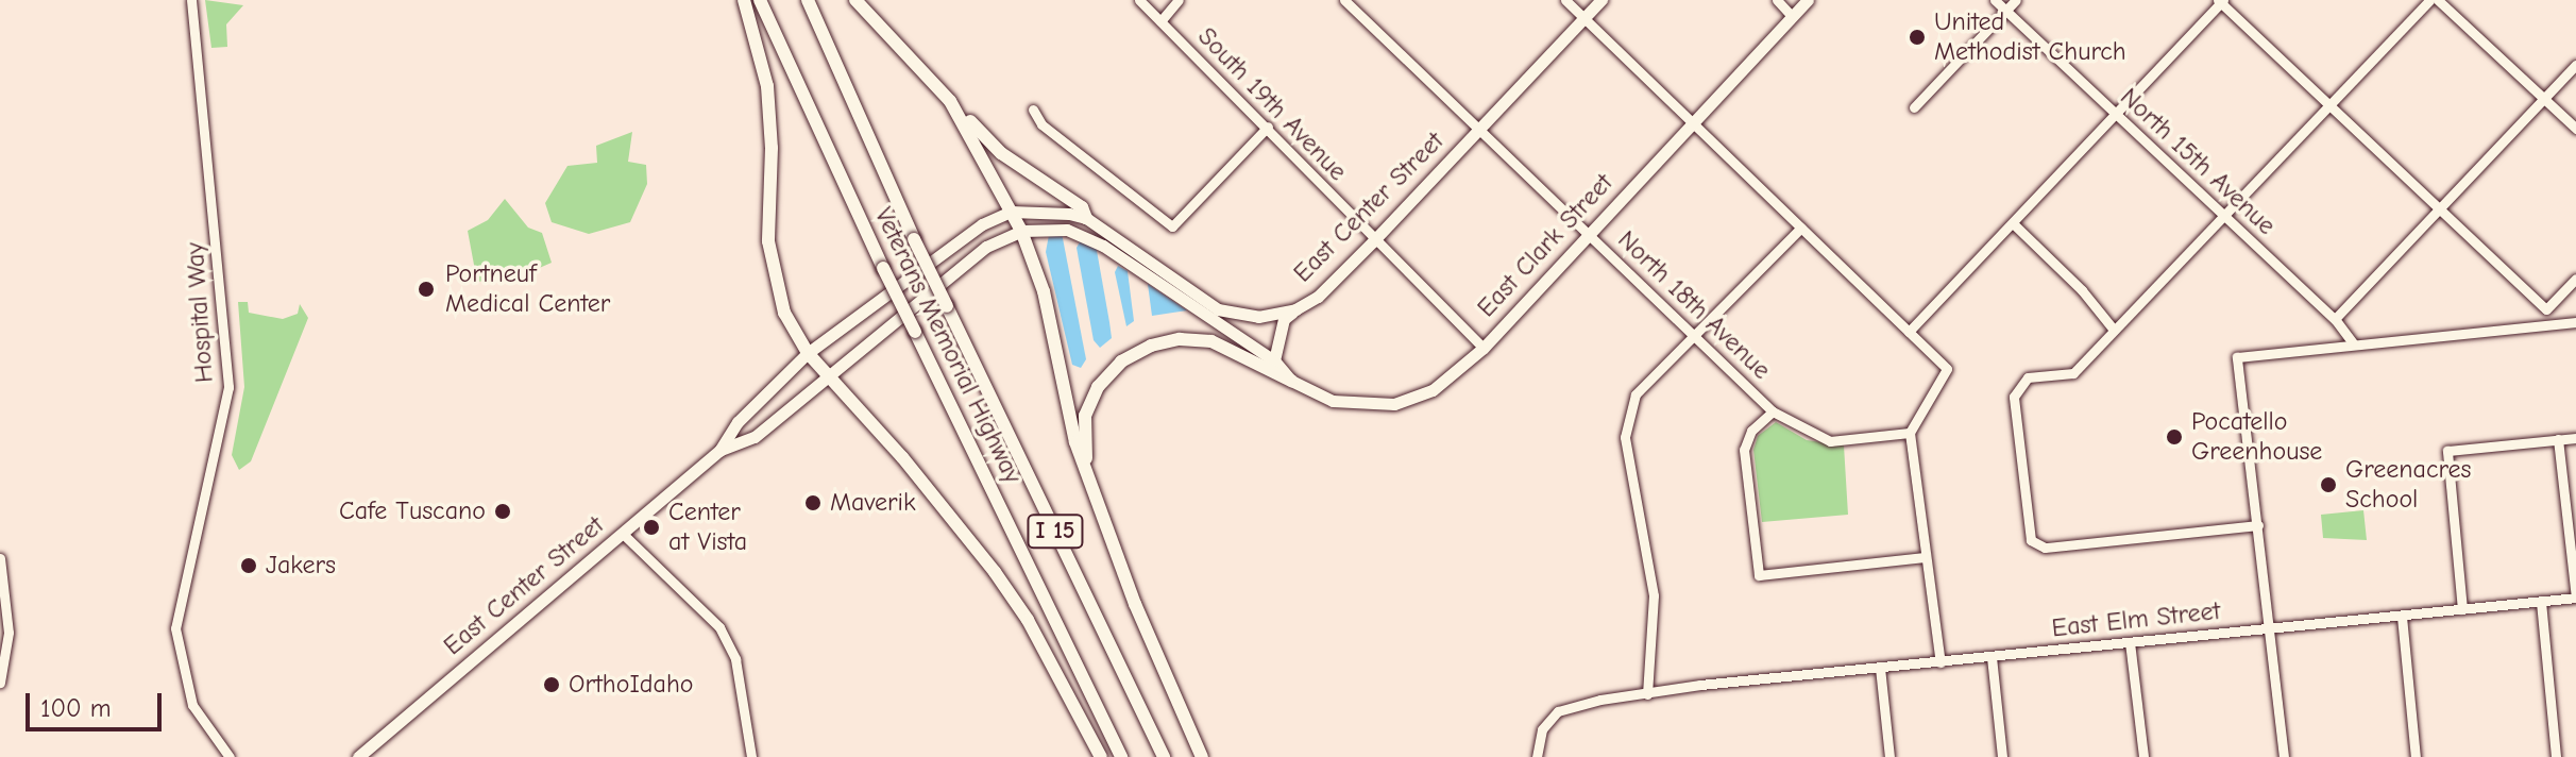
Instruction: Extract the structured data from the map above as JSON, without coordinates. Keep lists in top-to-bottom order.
{
  "streets": {
    "highway": ["Veterans Memorial Highway", "I 15"],
    "main road": ["East Center Street", "East Clark Street"],
    "street": [
      "South 19th Avenue",
      "North 15th Avenue",
      "North 18th Avenue",
      "Hospital Way",
      "East Elm Street"
    ]
  },
  "crossings": [
    ["South 19th Avenue", "East Center Street"],
    ["South 19th Avenue", "East Clark Street"],
    ["East Center Street", "East Clark Street"],
    ["East Center Street", "North 18th Avenue"],
    ["East Clark Street", "North 18th Avenue"]
  ],
  "places": [
    "United Methodist Church",
    "Portneuf Medical Center",
    "Pocatello Greenhouse",
    "Greenacres School",
    "Maverik",
    "Cafe Tuscano",
    "Center at Vista",
    "Jakers",
    "OrthoIdaho"
  ],
  "scale_bar": "100 m"
}
